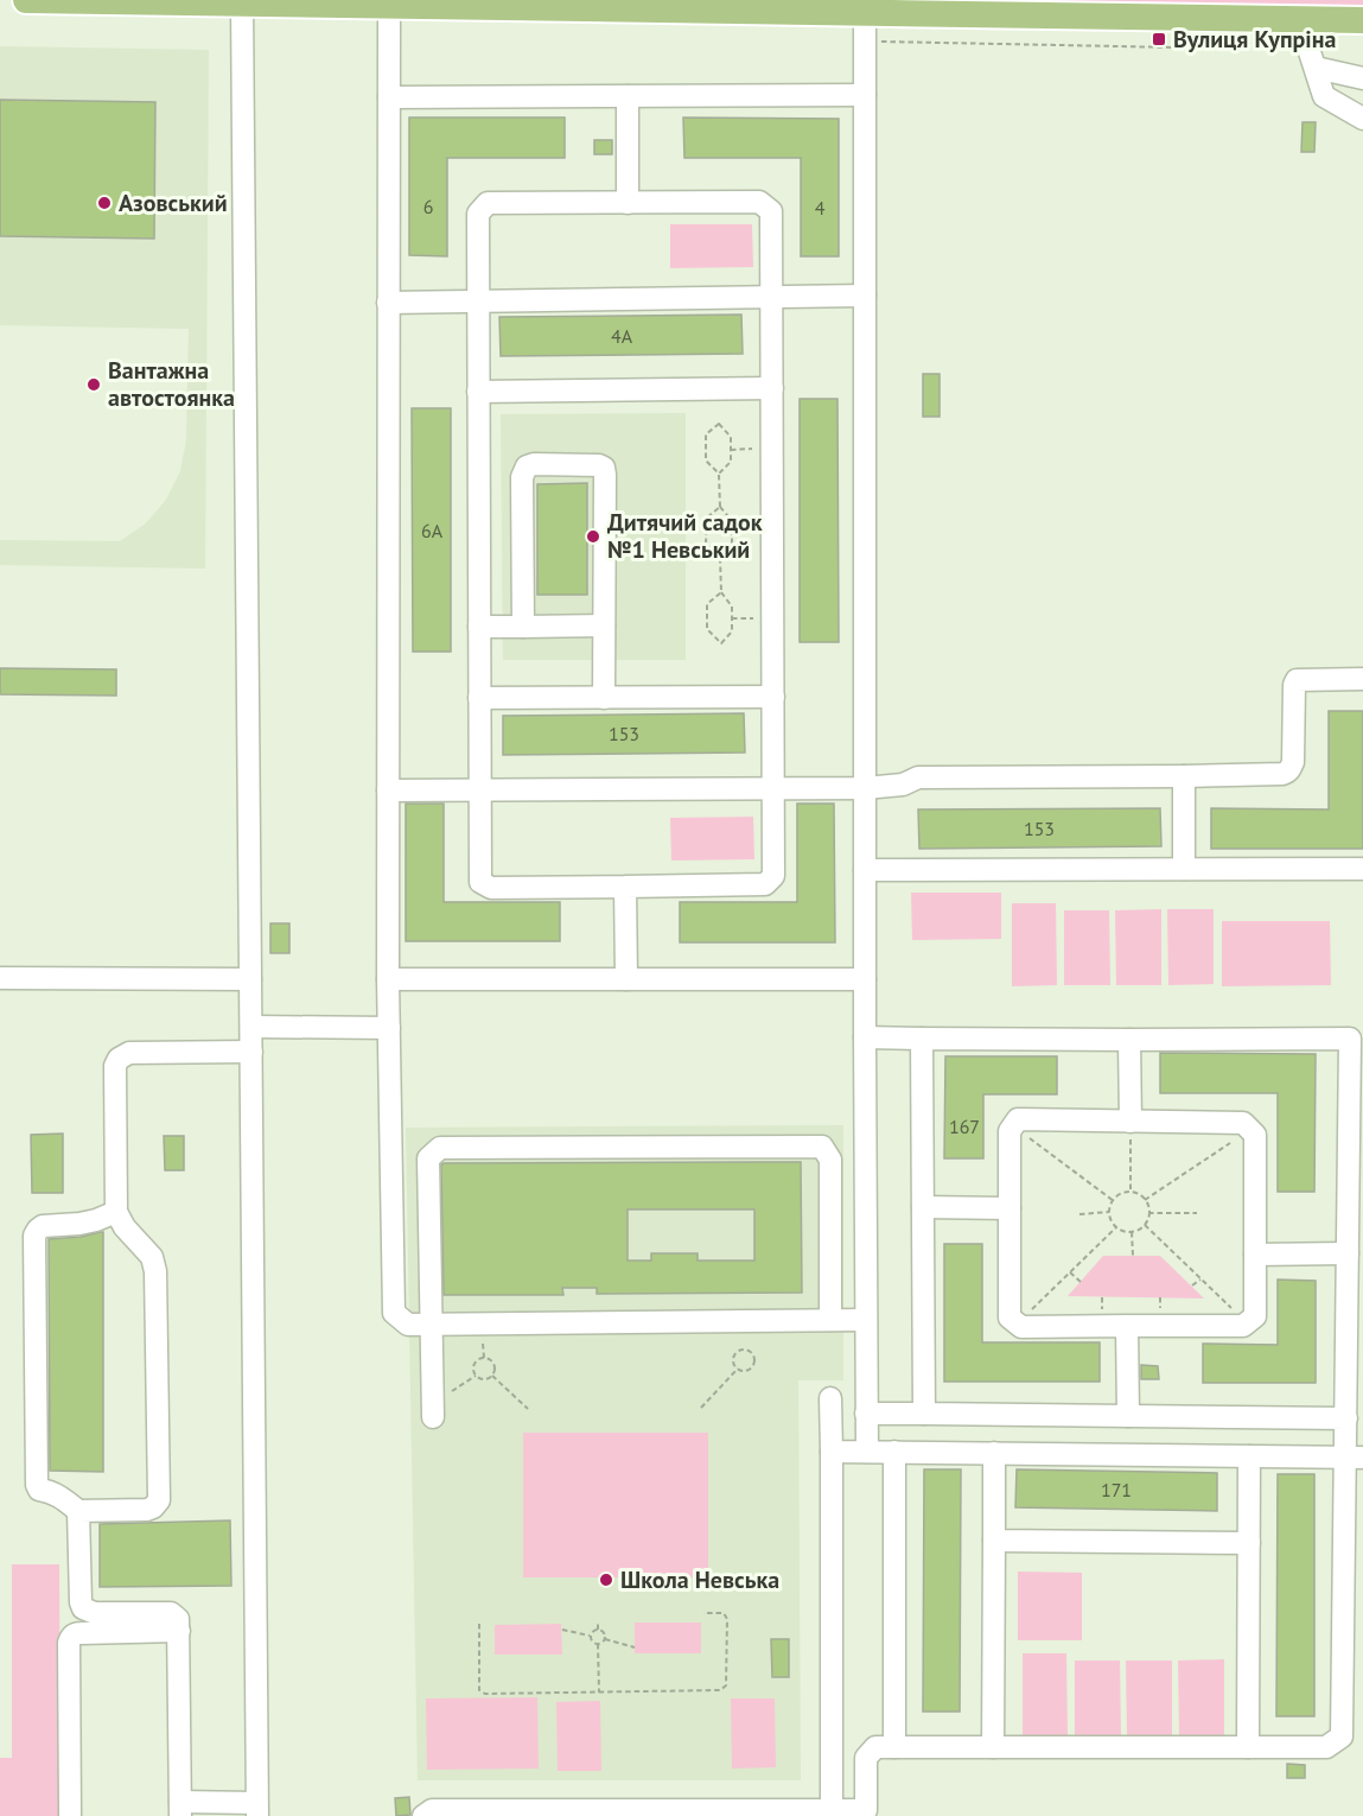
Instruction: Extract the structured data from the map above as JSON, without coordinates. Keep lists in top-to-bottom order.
{
  "places": {
    "transit": ["Вулиця Купріна"],
    "other": [
      "Азовський",
      "Вантажна автостоянка",
      "Дитячий садок №1 Невський",
      "Школа Невська"
    ]
  },
  "house_numbers": [
    "6",
    "4",
    "4А",
    "6А",
    "153",
    "153",
    "167",
    "171"
  ]
}
